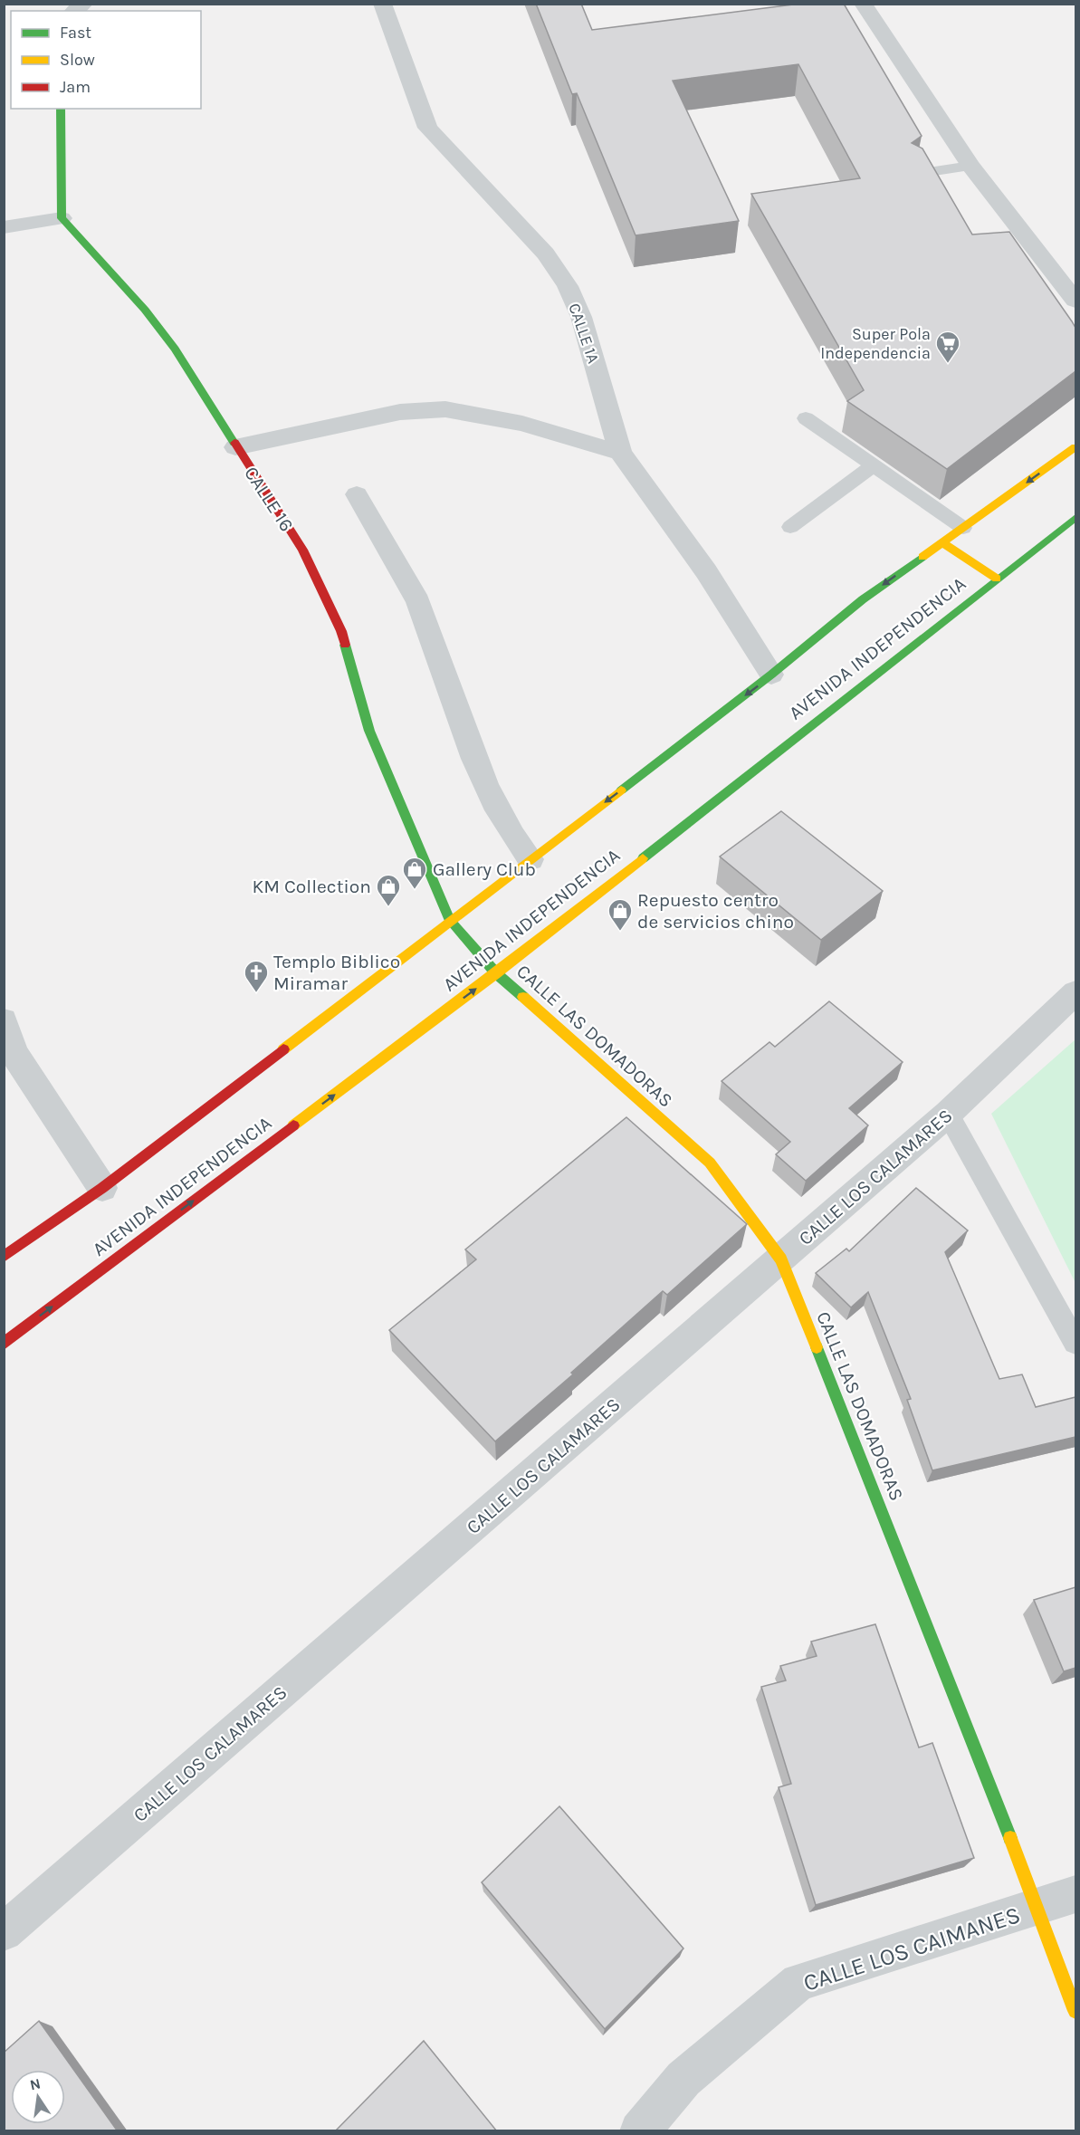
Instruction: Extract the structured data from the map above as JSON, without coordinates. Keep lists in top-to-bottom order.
{
  "streets": {
    "main road": ["CALLE 16", "AVENIDA INDEPENDENCIA", "CALLE LAS DOMADORAS"],
    "street": ["CALLE 1A", "CALLE LOS CALAMARES", "CALLE LOS CAIMANES"]
  },
  "crossings": [
    ["CALLE 16", "CALLE LAS DOMADORAS"],
    ["AVENIDA INDEPENDENCIA", "CALLE LAS DOMADORAS"],
    ["CALLE LAS DOMADORAS", "CALLE LOS CALAMARES"],
    ["CALLE LAS DOMADORAS", "CALLE LOS CAIMANES"]
  ],
  "places": {
    "supermarket": ["Super Pola Independencia"],
    "shop": ["Gallery Club", "KM Collection", "Repuesto centro de servicios chino"],
    "church": ["Templo Biblico Miramar"]
  },
  "legend": ["Fast", "Slow", "Jam"],
  "north": "top"
}
